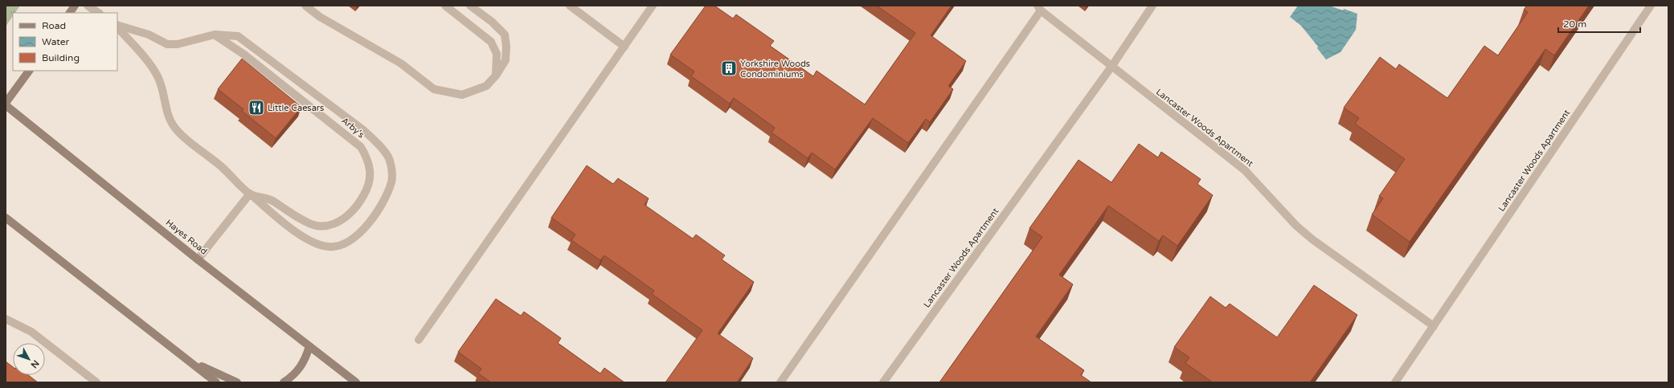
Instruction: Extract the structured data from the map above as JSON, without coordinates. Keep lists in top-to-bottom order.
{
  "streets": {
    "street": ["Arby's", "Lancaster Woods Apartment", "Hayes Road"]
  },
  "places": {
    "building": ["Yorkshire Woods Condominiums"],
    "restaurant": ["Little Caesars"]
  },
  "legend": ["Road", "Water", "Building"],
  "scale_bar": "20 m",
  "north": "bottom right"
}
